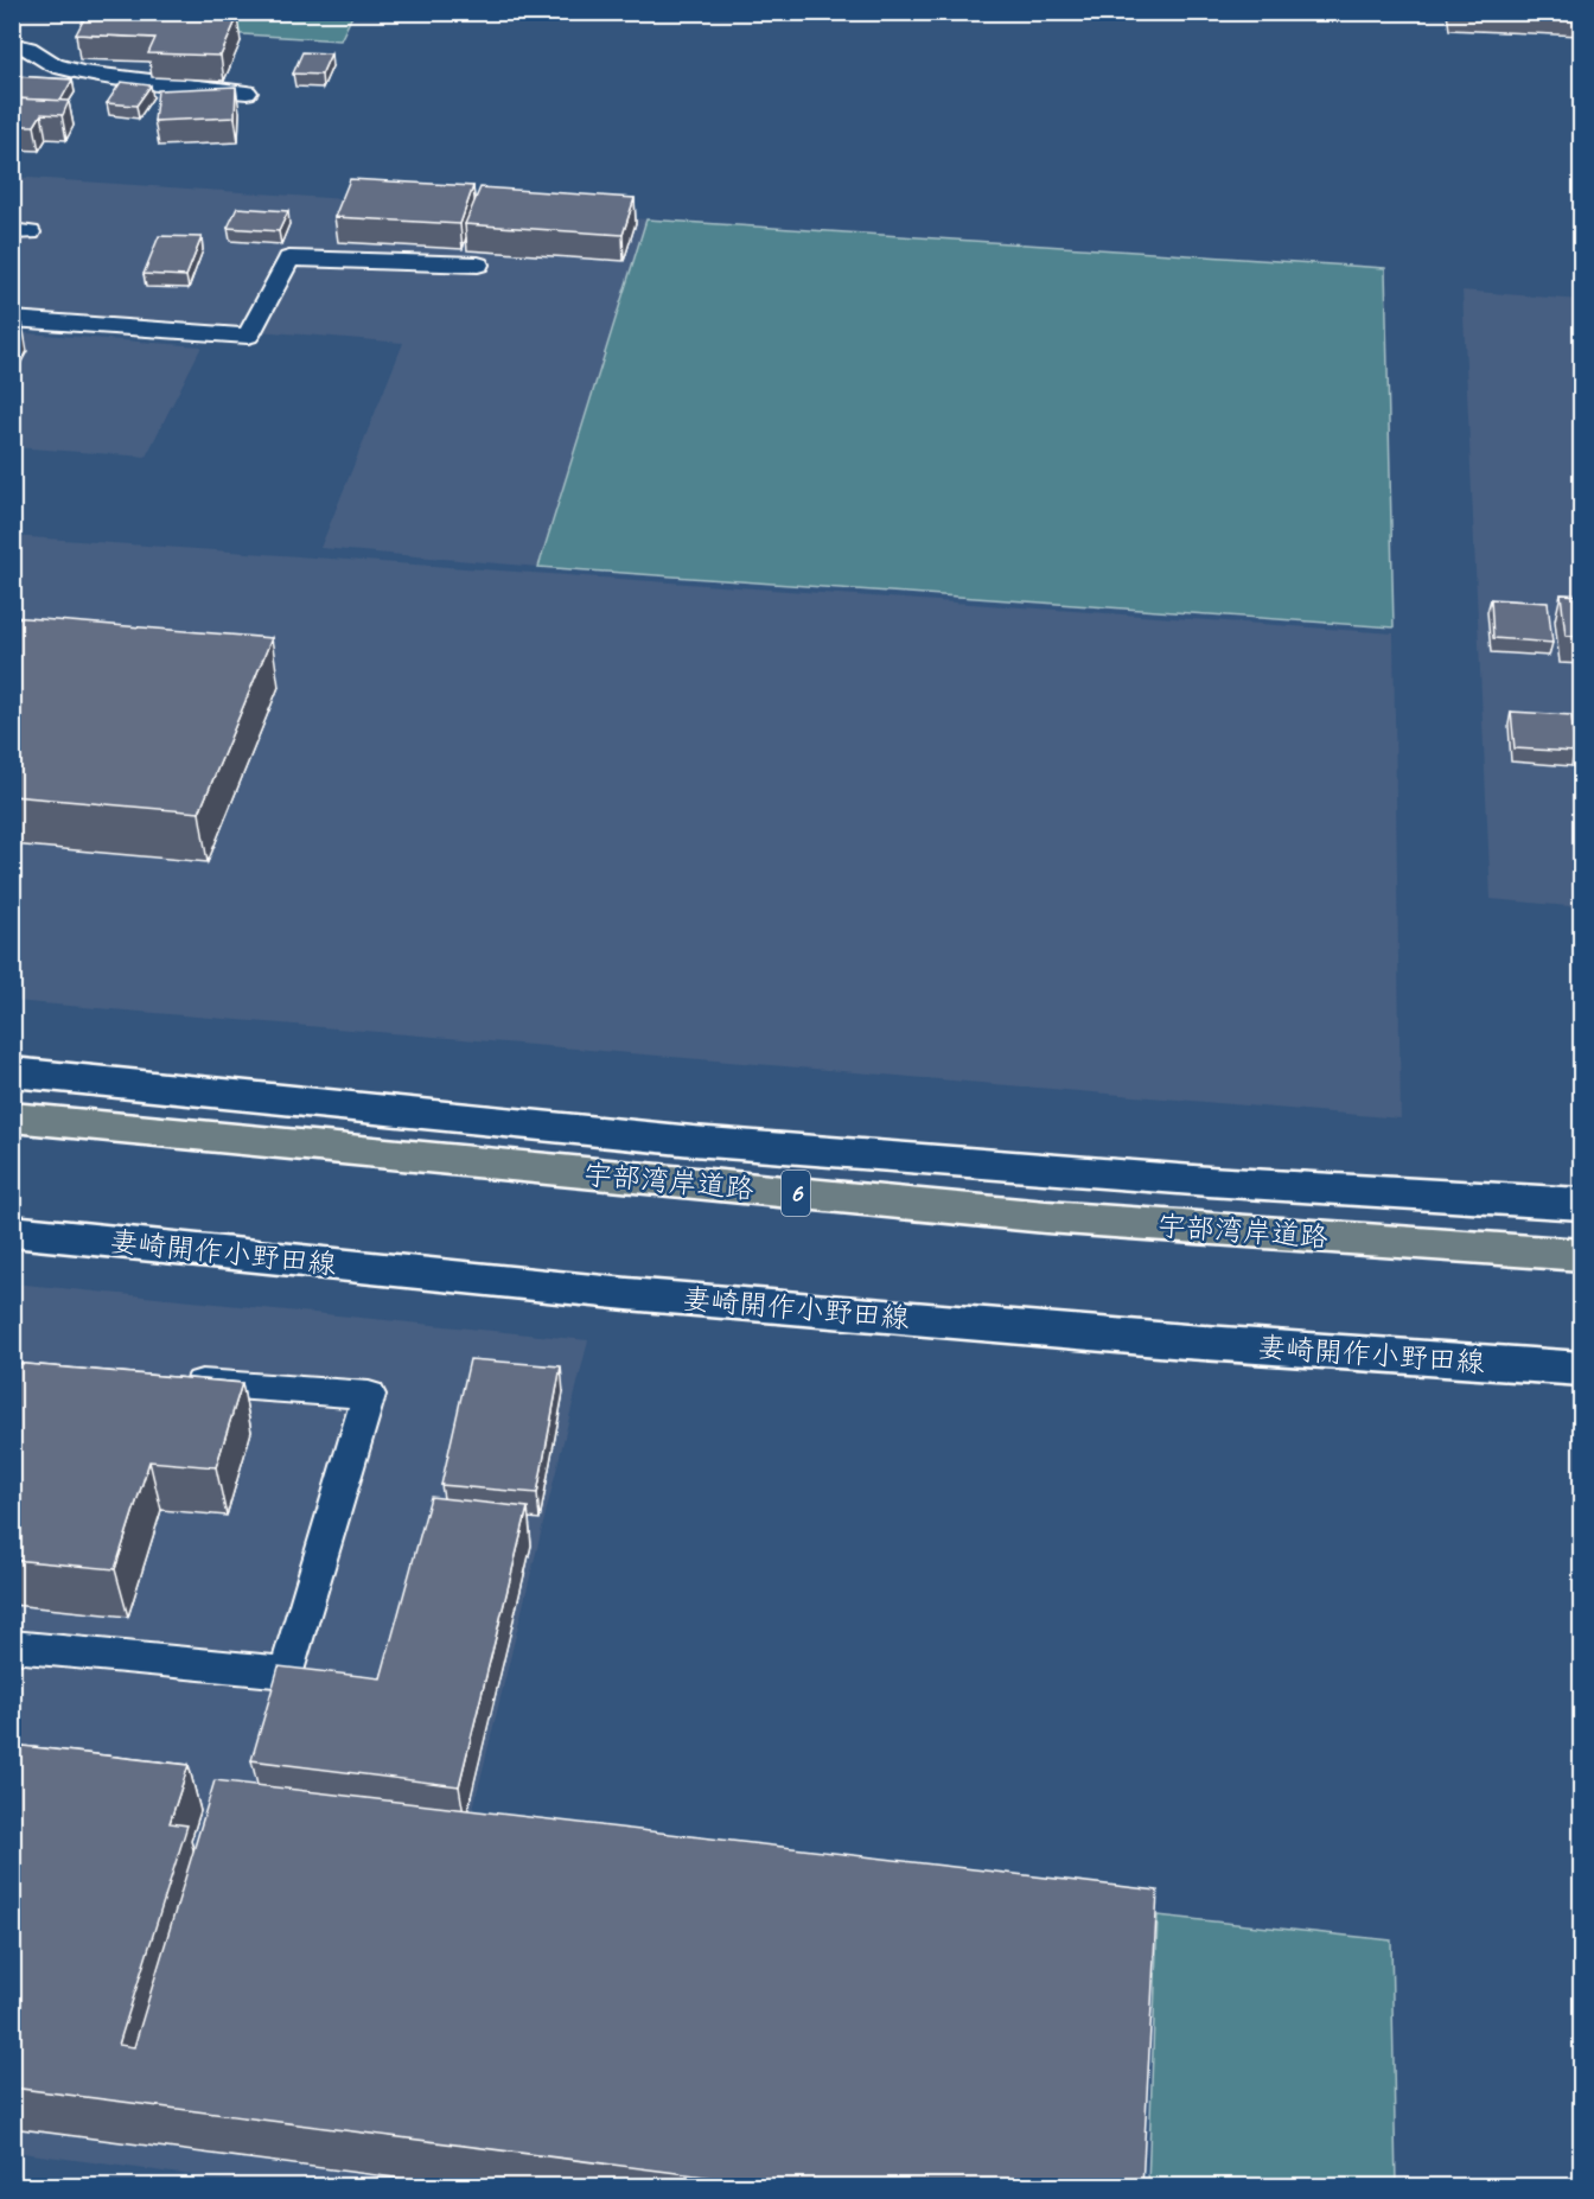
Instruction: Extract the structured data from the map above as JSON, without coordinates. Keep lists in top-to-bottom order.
{
  "streets": {
    "highway": ["宇部湾岸道路", "6"],
    "main road": ["妻崎開作小野田線"]
  }
}
